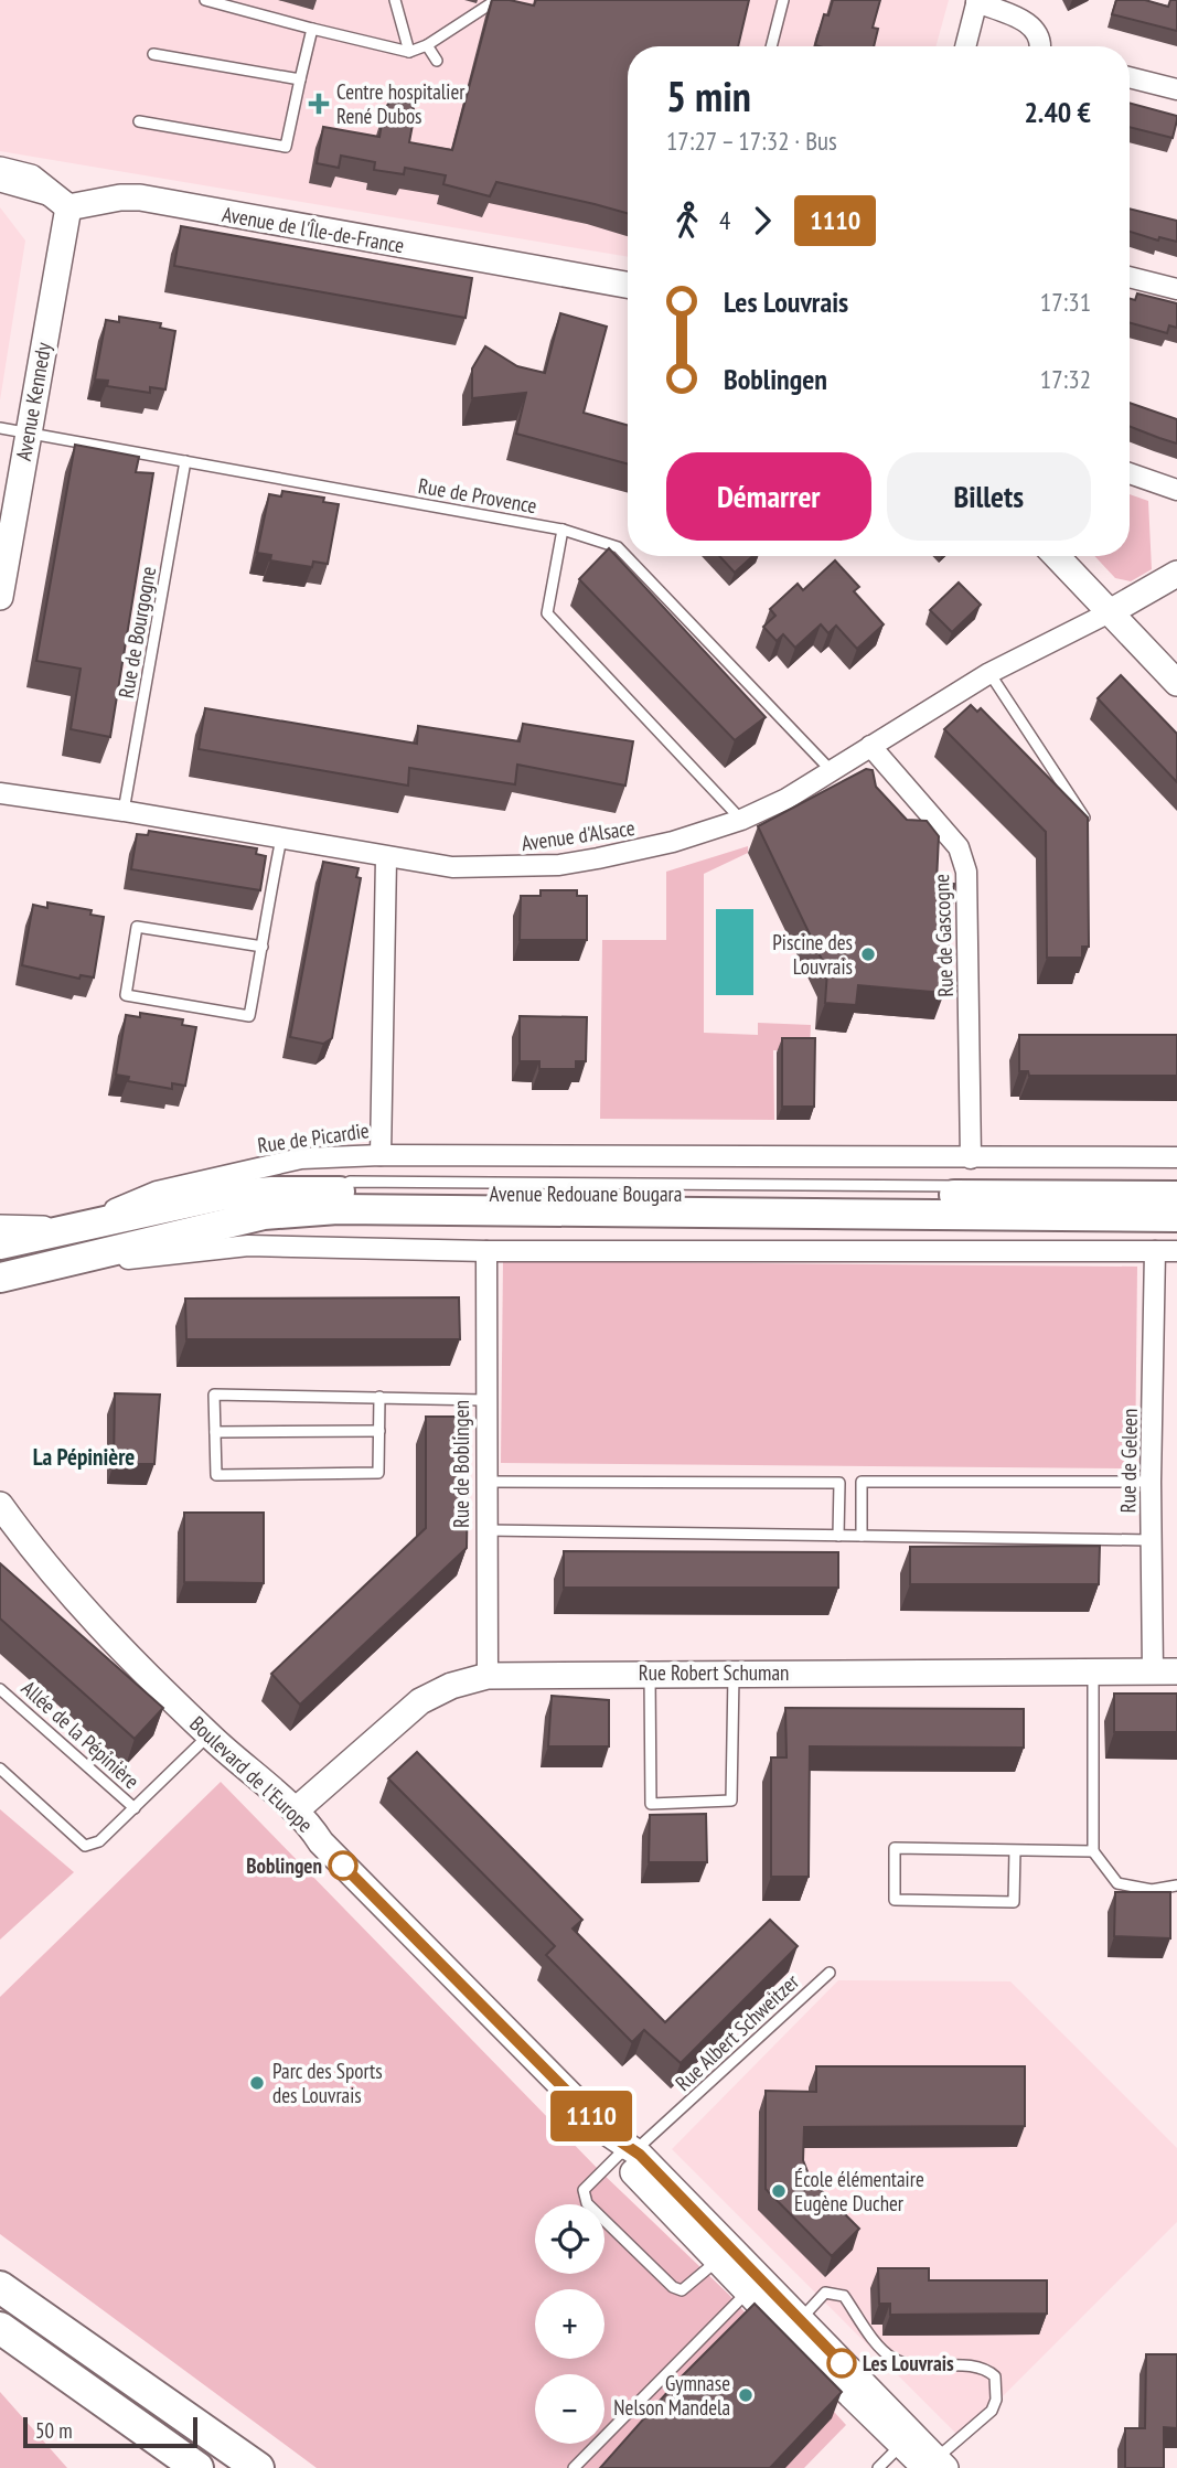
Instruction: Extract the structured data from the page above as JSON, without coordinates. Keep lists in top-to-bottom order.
{
  "streets": {
    "main road": ["Avenue Redouane Bougara"],
    "street": [
      "Avenue de l'Île-de-France",
      "Avenue Kennedy",
      "Avenue d'Alsace",
      "Rue de Gascogne",
      "Rue de Picardie",
      "Rue de Geleen",
      "Rue de Boblingen",
      "Rue Robert Schuman",
      "Boulevard de l'Europe"
    ],
    "lane": [
      "Rue de Provence",
      "Rue de Bourgogne",
      "Allée de la Pépinière",
      "Rue Albert Schweitzer"
    ]
  },
  "crossings": [
    ["Avenue de l'Île-de-France", "Avenue Kennedy"],
    ["Avenue Kennedy", "Rue de Provence"],
    ["Rue de Provence", "Rue de Bourgogne"],
    ["Rue de Provence", "Avenue d'Alsace"],
    ["Rue de Bourgogne", "Avenue d'Alsace"],
    ["Avenue d'Alsace", "Rue de Gascogne"],
    ["Avenue d'Alsace", "Rue de Picardie"],
    ["Rue de Picardie", "Avenue Redouane Bougara"],
    ["Avenue Redouane Bougara", "Rue de Geleen"],
    ["Avenue Redouane Bougara", "Rue de Boblingen"],
    ["Rue de Geleen", "Rue Robert Schuman"],
    ["Rue de Boblingen", "Rue Robert Schuman"],
    ["Rue Robert Schuman", "Boulevard de l'Europe"],
    ["Allée de la Pépinière", "Boulevard de l'Europe"],
    ["Boulevard de l'Europe", "Rue Albert Schweitzer"]
  ],
  "districts": ["La Pépinière"],
  "places": {
    "health": ["Centre hospitalier René Dubos"],
    "other": [
      "Piscine des Louvrais",
      "Boblingen",
      "Parc des Sports des Louvrais",
      "École élémentaire Eugène Ducher",
      "Les Louvrais",
      "Gymnase Nelson Mandela"
    ]
  },
  "lines": ["bus line 1110"],
  "scale_bar": "50 m",
  "page": {
    "on_map": "1110",
    "heading": ["5 min", "17:27 – 17:32 · Bus", "2.40 €"],
    "legs": ["4", "1110"],
    "list": [
      {
        "name": "Les Louvrais",
        "value": "17:31"
      },
      {
        "name": "Boblingen",
        "value": "17:32"
      }
    ],
    "buttons": ["Démarrer", "Billets"],
    "map_buttons": ["+", "−"],
    "scale": "50 m"
  }
}
